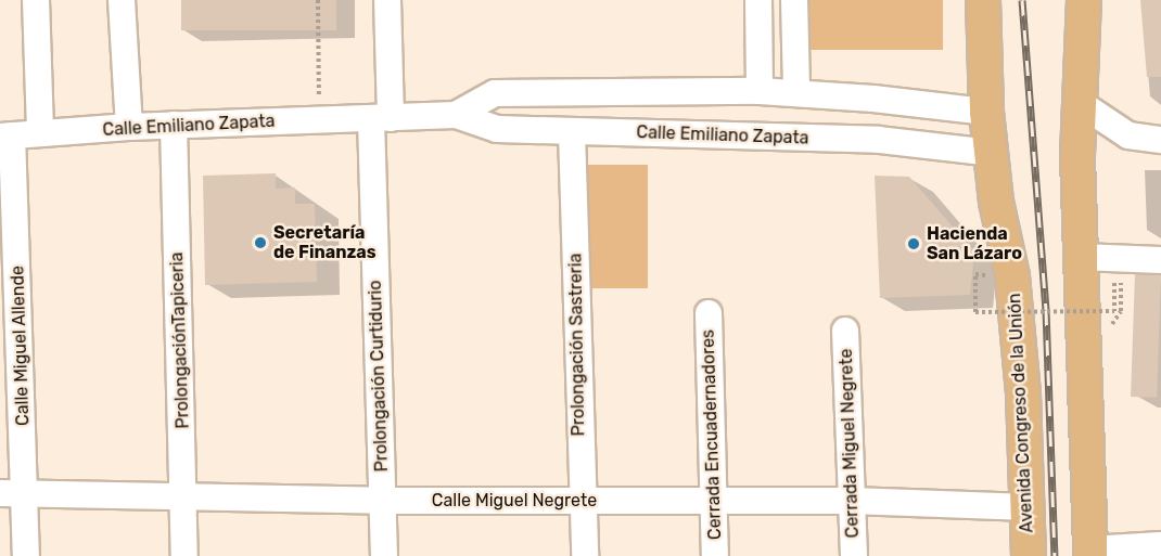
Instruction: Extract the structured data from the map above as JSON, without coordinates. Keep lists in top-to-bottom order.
{
  "streets": {
    "main road": ["Avenida Congreso de la Unión"],
    "street": [
      "Calle Emiliano Zapata",
      "ProlongaciónTapiceria",
      "Prolongación Sastreria",
      "Calle Miguel Allende",
      "Prolongación Curtidurio",
      "Cerrada Encuadernadores",
      "Cerrada Miguel Negrete",
      "Calle Miguel Negrete"
    ]
  },
  "crossings": [
    ["Calle Emiliano Zapata", "ProlongaciónTapiceria"],
    ["Calle Emiliano Zapata", "Prolongación Sastreria"],
    ["Calle Emiliano Zapata", "Calle Miguel Allende"],
    ["Calle Emiliano Zapata", "Prolongación Curtidurio"],
    ["Calle Emiliano Zapata", "Avenida Congreso de la Unión"],
    ["ProlongaciónTapiceria", "Calle Miguel Negrete"],
    ["Prolongación Sastreria", "Calle Miguel Negrete"],
    ["Calle Miguel Allende", "Calle Miguel Negrete"],
    ["Prolongación Curtidurio", "Calle Miguel Negrete"],
    ["Avenida Congreso de la Unión", "Calle Miguel Negrete"],
    ["Cerrada Encuadernadores", "Calle Miguel Negrete"],
    ["Cerrada Miguel Negrete", "Calle Miguel Negrete"]
  ],
  "places": ["Secretaría de Finanzas", "Hacienda San Lázaro"]
}
